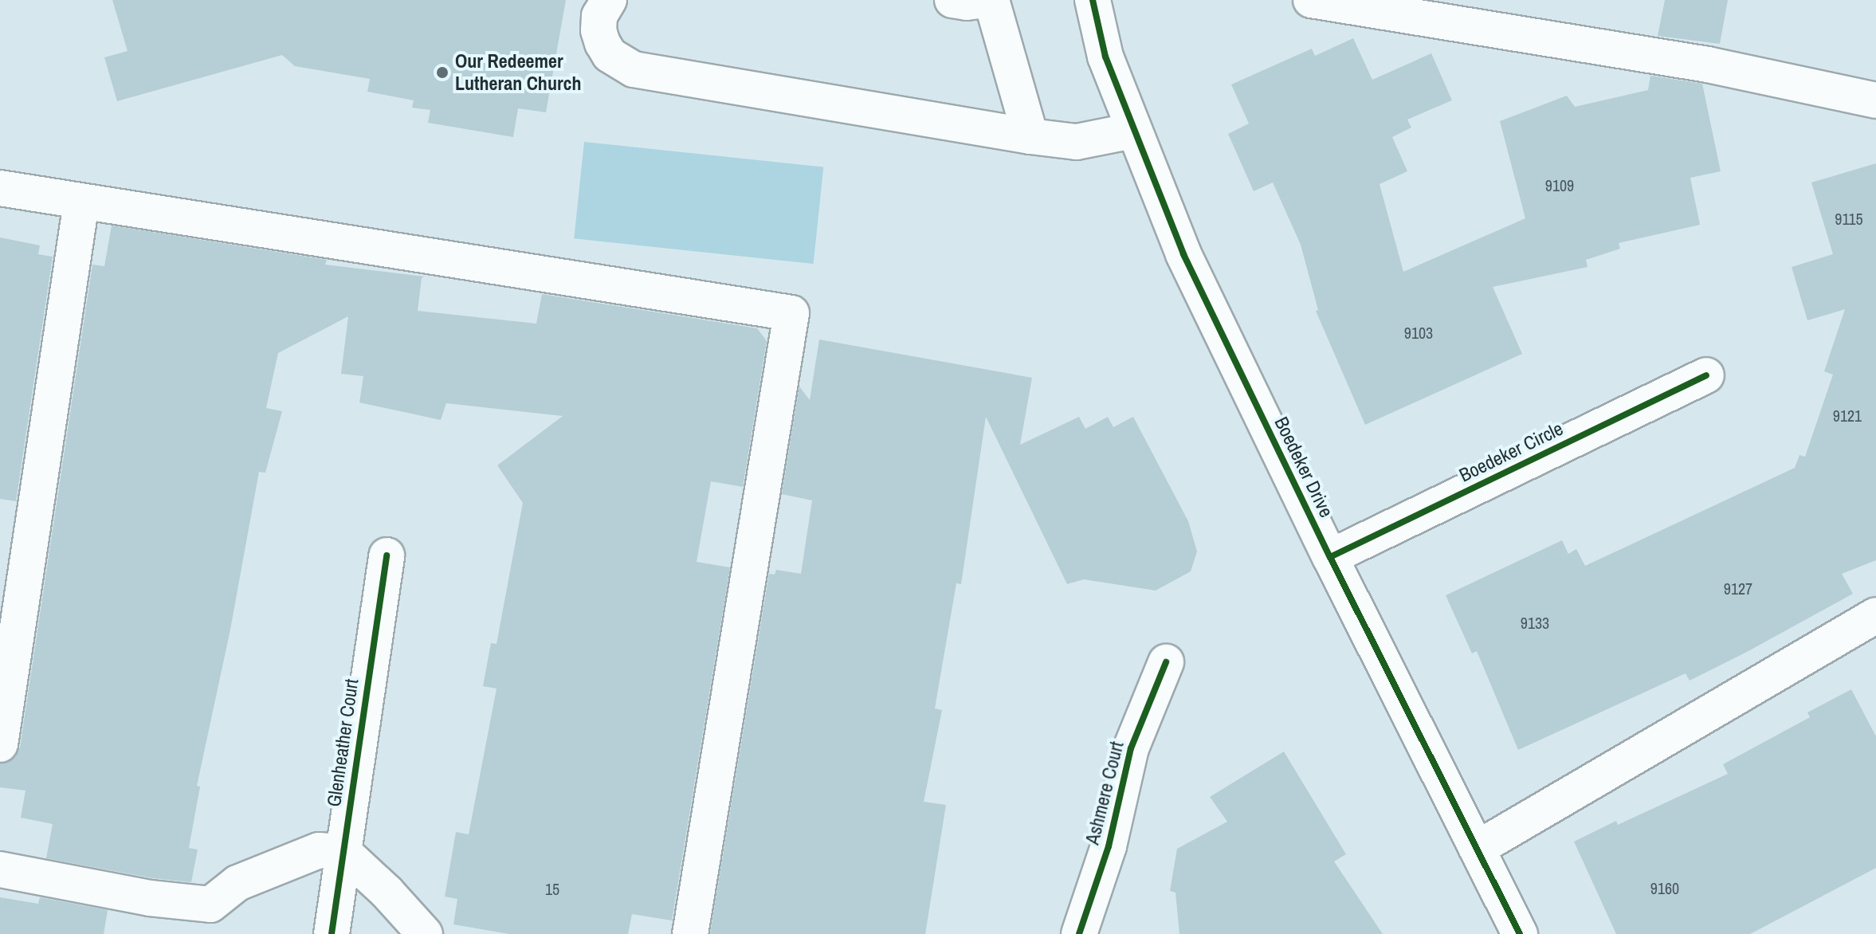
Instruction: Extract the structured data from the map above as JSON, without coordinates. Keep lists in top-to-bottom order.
{
  "streets": {
    "street": [
      "Boedeker Circle",
      "Boedeker Drive",
      "Glenheather Court",
      "Ashmere Court"
    ]
  },
  "crossings": [
    ["Boedeker Circle", "Boedeker Drive"]
  ],
  "places": ["Our Redeemer Lutheran Church"],
  "house_numbers": [
    "9109",
    "9115",
    "9103",
    "9121",
    "9127",
    "9133",
    "9160",
    "15"
  ]
}
